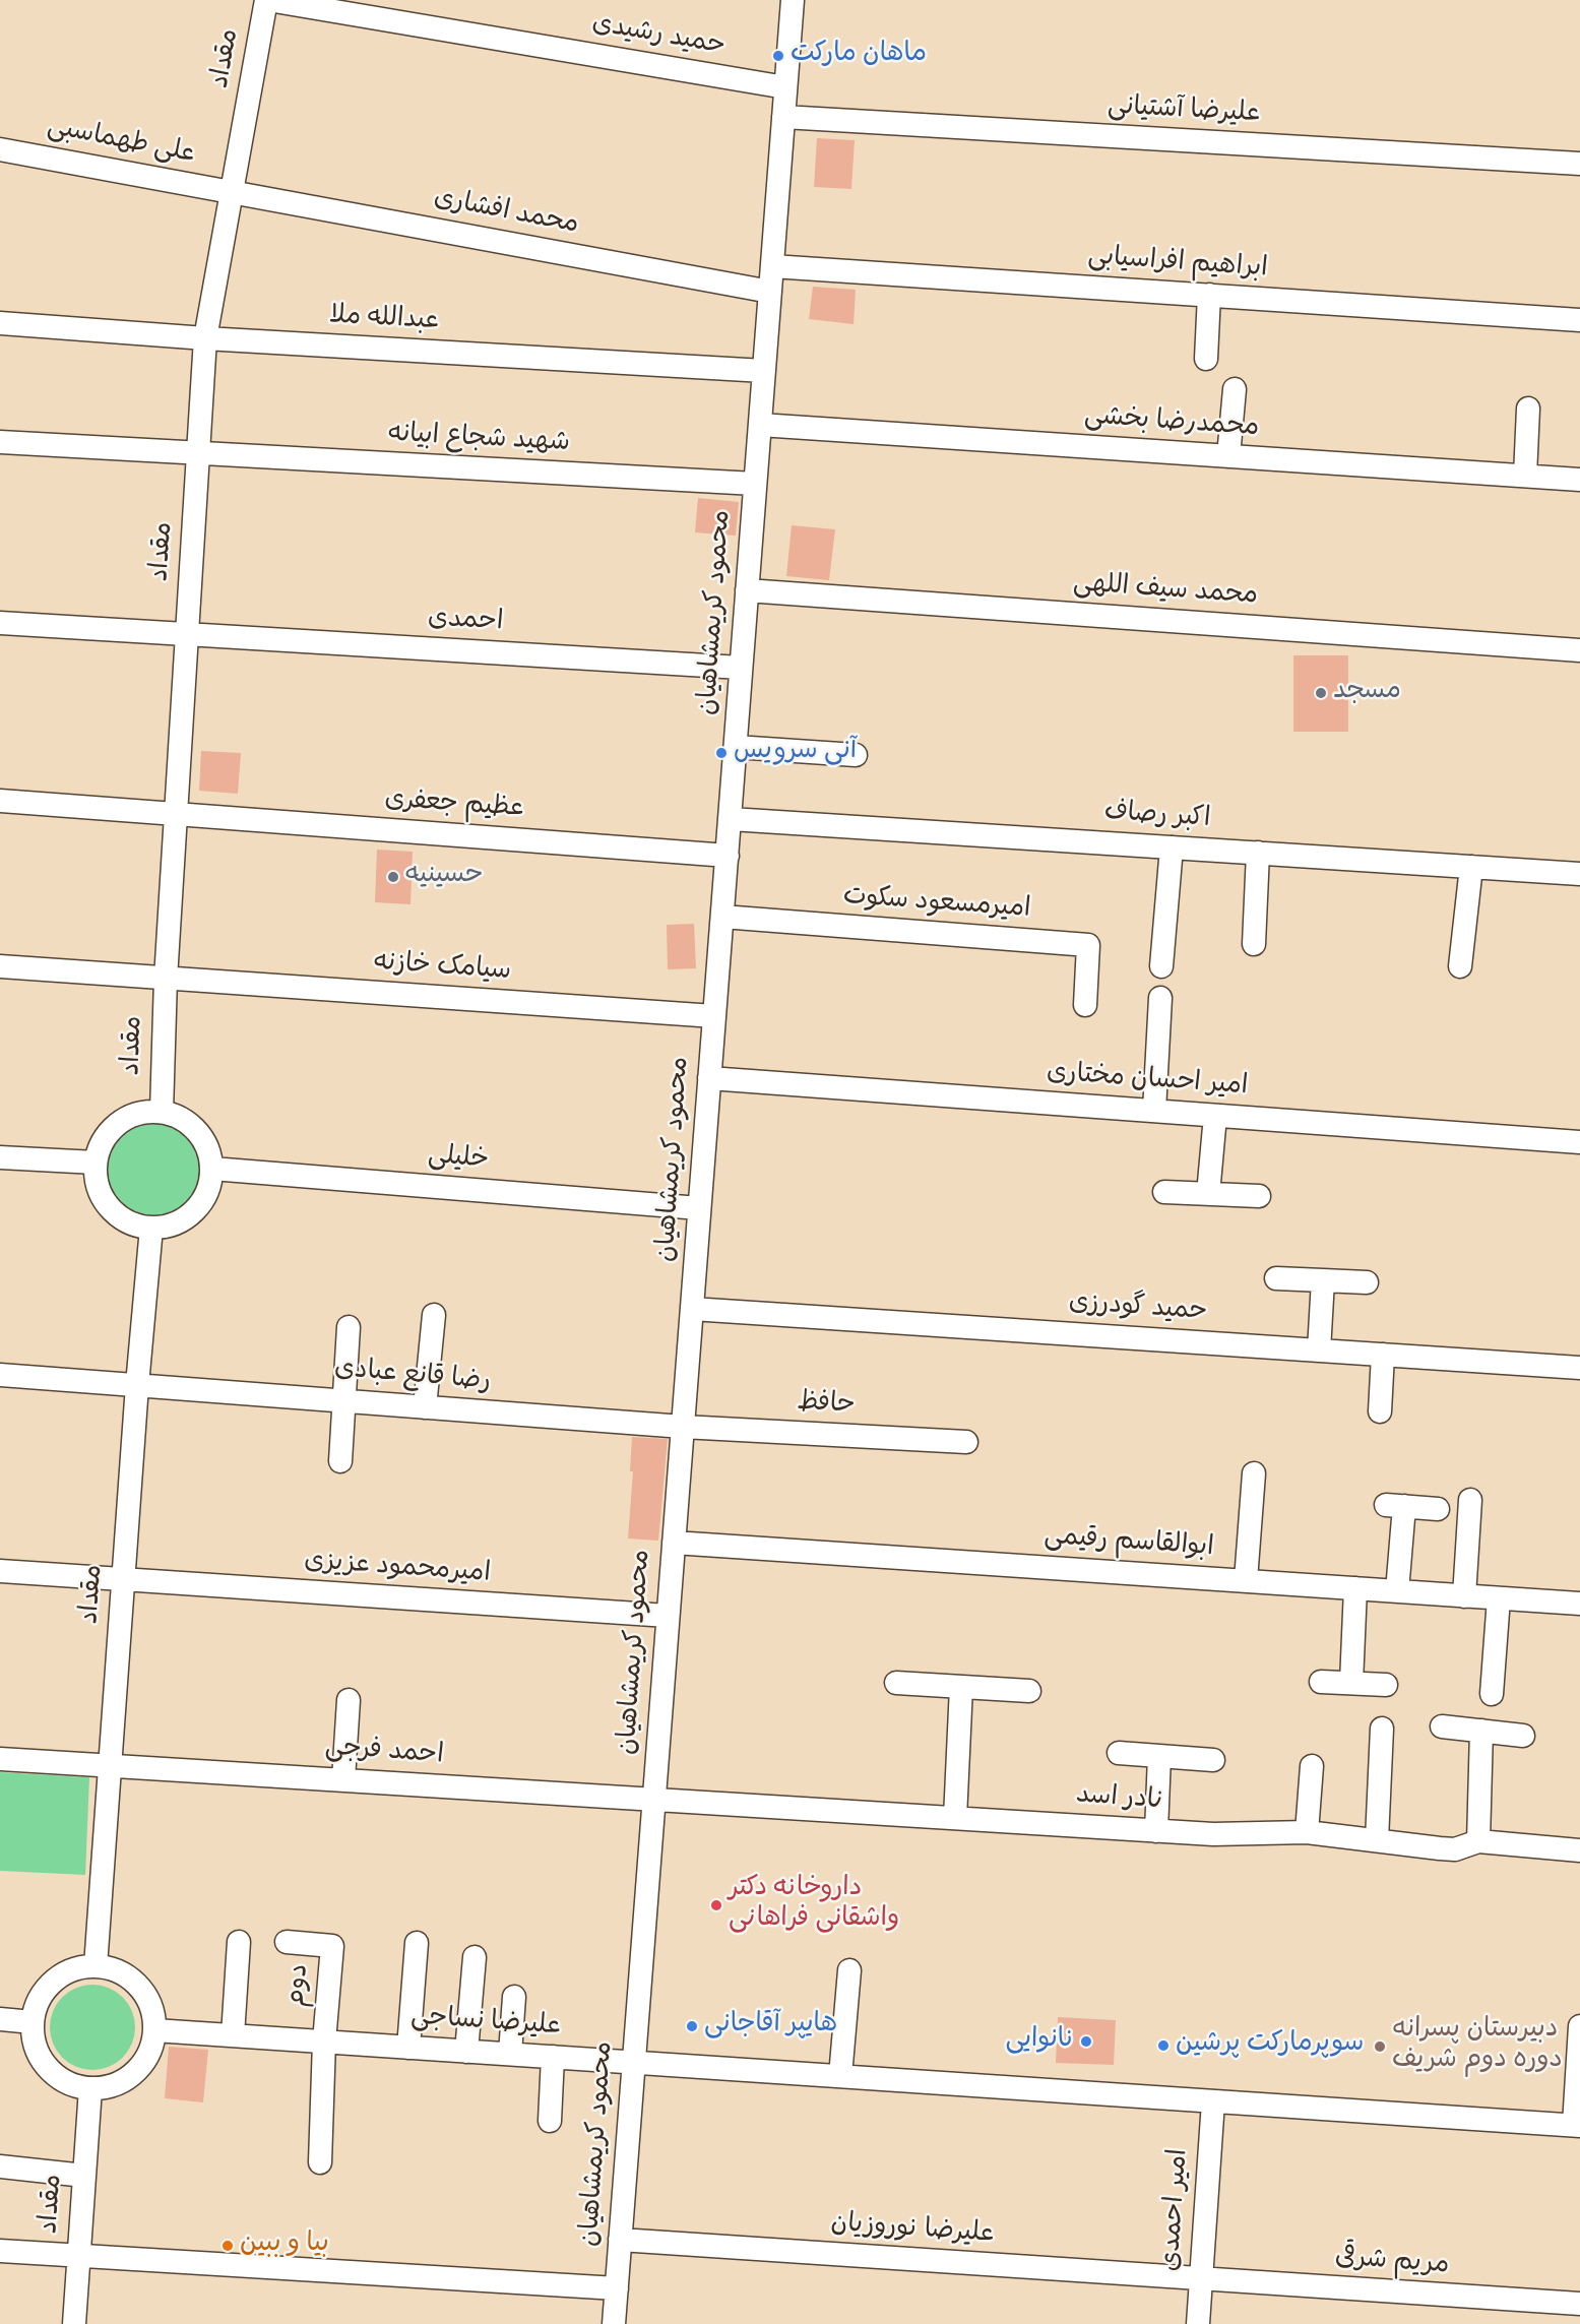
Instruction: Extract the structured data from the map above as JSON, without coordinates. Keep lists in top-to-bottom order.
{
  "streets": {
    "street": [
      "حمید رشیدی",
      "مقداد",
      "علیرضا آشتیانی",
      "علی طهماسبی",
      "محمد افشاری",
      "ابراهیم افراسیابی",
      "عبدالله ملا",
      "محمدرضا بخشی",
      "شهید شجاع ابیانه",
      "محمد سیف اللهی",
      "محمود کریمشاهیان",
      "احمدی",
      "عظیم جعفری",
      "اکبر رصاف",
      "امیرمسعود سکوت",
      "سیامک خازنه",
      "امیر احسان مختاری",
      "خلیلی",
      "حمید گودرزی",
      "رضا قانع عبادی",
      "حافظ",
      "ابوالقاسم رقیمی",
      "امیرمحمود عزیزی",
      "احمد فرجی",
      "نادر اسد",
      "دوم",
      "علیرضا نساجی",
      "امیر احمدی",
      "علیرضا نوروزیان",
      "مریم شرقی"
    ]
  },
  "crossings": [
    ["حمید رشیدی", "مقداد"],
    ["حمید رشیدی", "محمود کریمشاهیان"],
    ["مقداد", "علی طهماسبی"],
    ["مقداد", "محمد افشاری"],
    ["مقداد", "عبدالله ملا"],
    ["مقداد", "شهید شجاع ابیانه"],
    ["مقداد", "احمدی"],
    ["مقداد", "عظیم جعفری"],
    ["مقداد", "سیامک خازنه"],
    ["مقداد", "خلیلی"],
    ["مقداد", "رضا قانع عبادی"],
    ["مقداد", "امیرمحمود عزیزی"],
    ["مقداد", "احمد فرجی"],
    ["مقداد", "علیرضا نساجی"],
    ["علیرضا آشتیانی", "محمود کریمشاهیان"],
    ["علی طهماسبی", "محمد افشاری"],
    ["محمد افشاری", "محمود کریمشاهیان"],
    ["ابراهیم افراسیابی", "محمود کریمشاهیان"],
    ["عبدالله ملا", "محمود کریمشاهیان"],
    ["محمدرضا بخشی", "محمود کریمشاهیان"],
    ["شهید شجاع ابیانه", "محمود کریمشاهیان"],
    ["محمد سیف اللهی", "محمود کریمشاهیان"],
    ["محمود کریمشاهیان", "احمدی"],
    ["محمود کریمشاهیان", "عظیم جعفری"],
    ["محمود کریمشاهیان", "اکبر رصاف"],
    ["محمود کریمشاهیان", "امیرمسعود سکوت"],
    ["محمود کریمشاهیان", "سیامک خازنه"],
    ["محمود کریمشاهیان", "امیر احسان مختاری"],
    ["محمود کریمشاهیان", "خلیلی"],
    ["محمود کریمشاهیان", "حمید گودرزی"],
    ["محمود کریمشاهیان", "رضا قانع عبادی"],
    ["محمود کریمشاهیان", "حافظ"],
    ["محمود کریمشاهیان", "ابوالقاسم رقیمی"],
    ["محمود کریمشاهیان", "امیرمحمود عزیزی"],
    ["محمود کریمشاهیان", "احمد فرجی"],
    ["محمود کریمشاهیان", "نادر اسد"],
    ["محمود کریمشاهیان", "علیرضا نساجی"],
    ["محمود کریمشاهیان", "علیرضا نوروزیان"],
    ["رضا قانع عبادی", "حافظ"],
    ["احمد فرجی", "نادر اسد"],
    ["دوم", "علیرضا نساجی"],
    ["علیرضا نساجی", "امیر احمدی"],
    ["امیر احمدی", "علیرضا نوروزیان"],
    ["امیر احمدی", "مریم شرقی"],
    ["علیرضا نوروزیان", "مریم شرقی"]
  ],
  "places": [
    "ماهان مارکت",
    "مسجد",
    "آنی سرویس",
    "حسینیه",
    "داروخانه دکتر واشقانی فراهانی",
    "هایپر آقاجانی",
    "نانوایی",
    "سوپرمارکت پرشین",
    "دبیرستان پسرانه دوره دوم شریف",
    "بیا و ببین"
  ]
}
